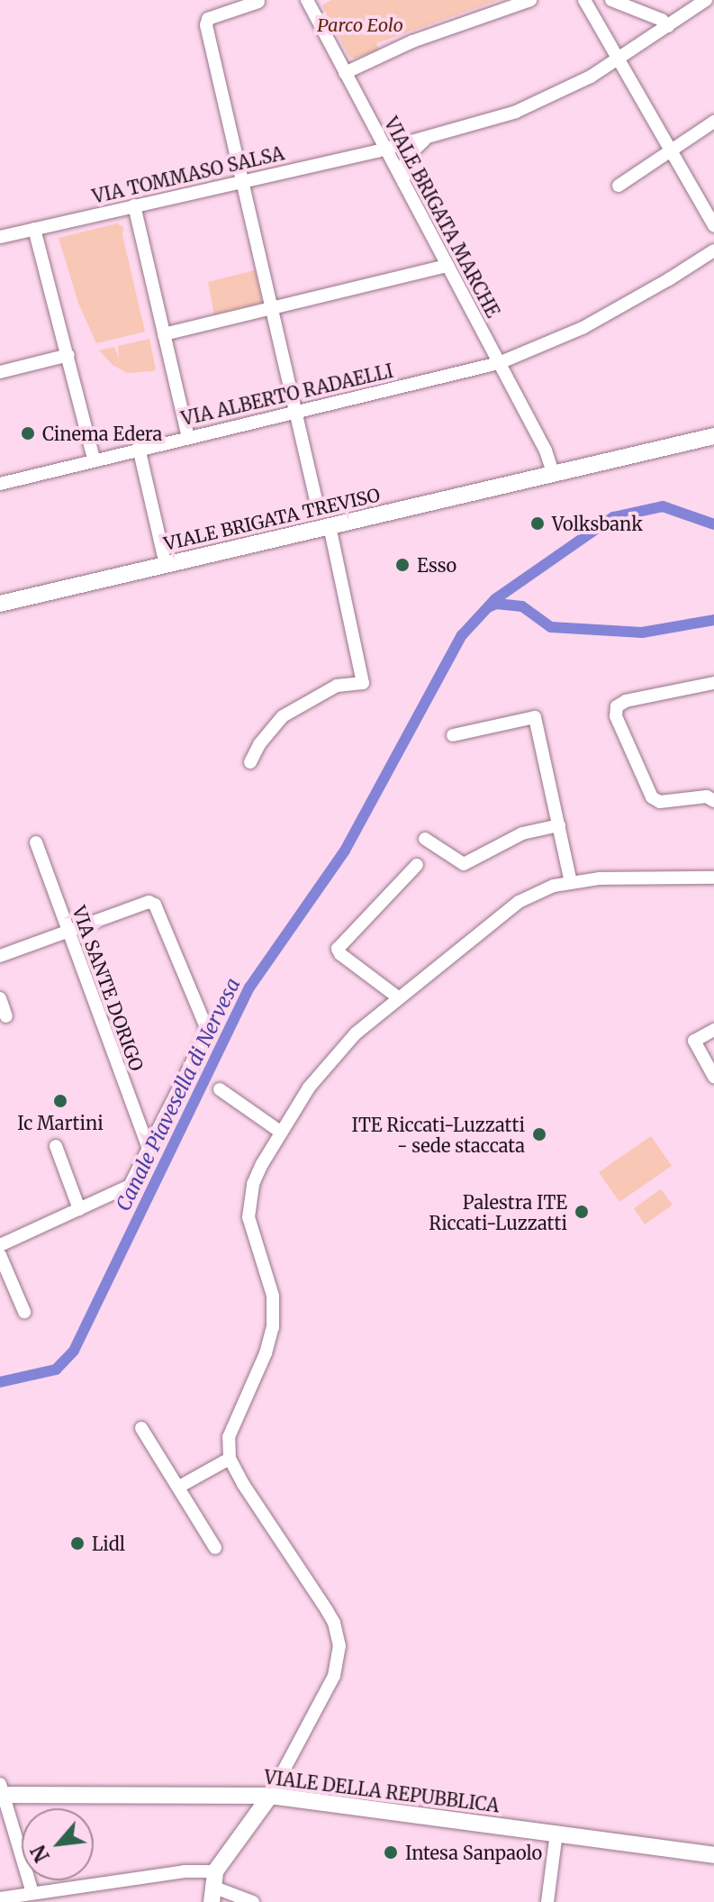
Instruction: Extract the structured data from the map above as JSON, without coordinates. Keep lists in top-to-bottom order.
{
  "streets": {
    "main road": ["VIALE BRIGATA TREVISO", "VIALE DELLA REPUBBLICA"],
    "street": [
      "VIA TOMMASO SALSA",
      "VIALE BRIGATA MARCHE",
      "VIA ALBERTO RADAELLI",
      "VIA SANTE DORIGO"
    ]
  },
  "crossings": [
    ["VIA TOMMASO SALSA", "VIALE BRIGATA MARCHE"],
    ["VIALE BRIGATA MARCHE", "VIA ALBERTO RADAELLI"],
    ["VIALE BRIGATA MARCHE", "VIALE BRIGATA TREVISO"]
  ],
  "water": ["Canale Piavesella di Nervesa"],
  "parks": ["Parco Eolo"],
  "places": [
    "Cinema Edera",
    "Volksbank",
    "Esso",
    "Ic Martini",
    "ITE Riccati-Luzzatti - sede staccata",
    "Palestra ITE Riccati-Luzzatti",
    "Lidl",
    "Intesa Sanpaolo"
  ],
  "north": "bottom left"
}
